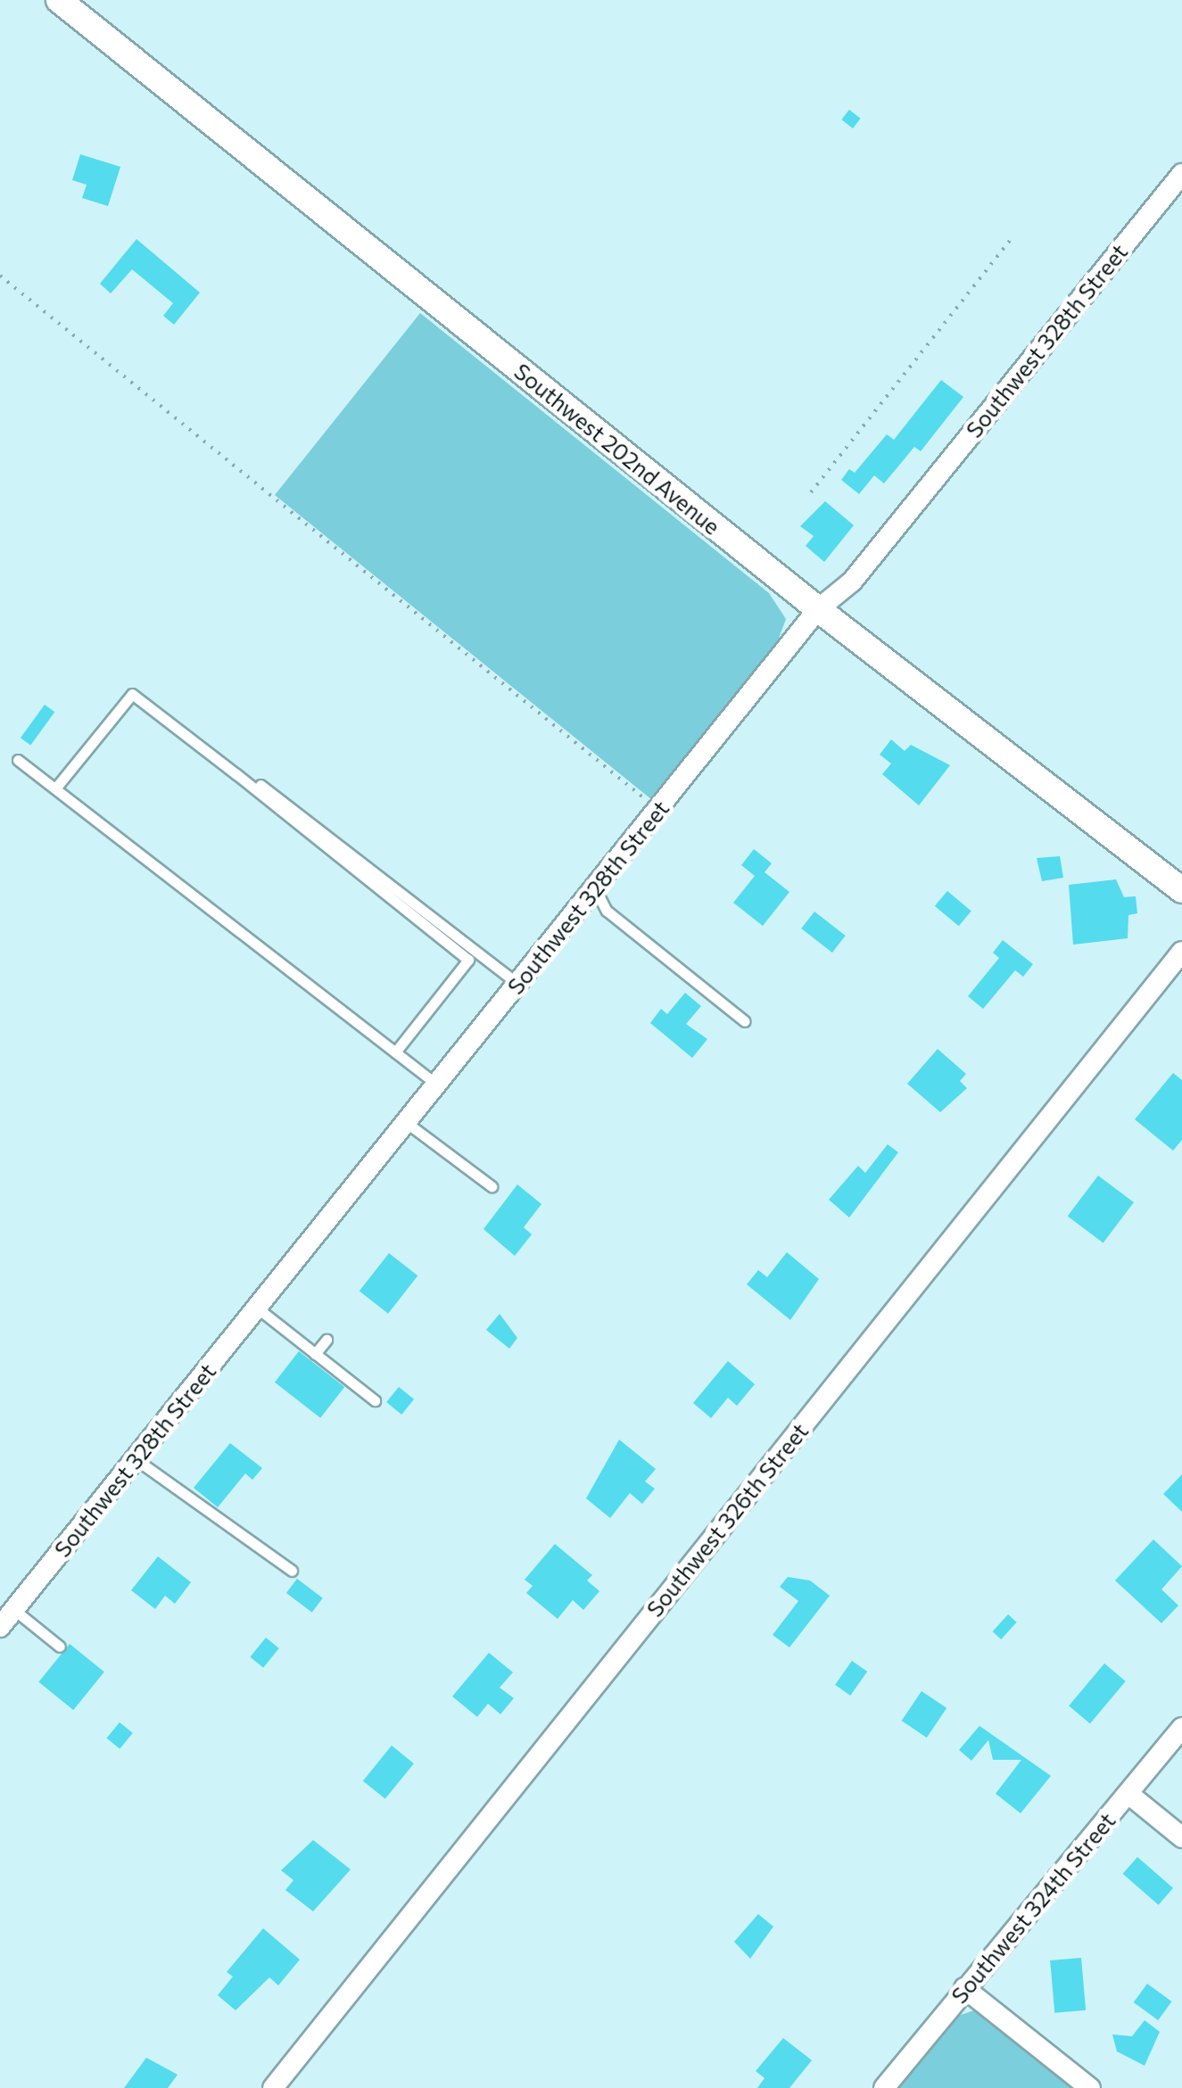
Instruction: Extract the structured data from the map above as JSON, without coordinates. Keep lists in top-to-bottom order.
{
  "streets": {
    "street": [
      "Southwest 328th Street",
      "Southwest 202nd Avenue",
      "Southwest 326th Street",
      "Southwest 324th Street"
    ]
  },
  "crossings": [
    ["Southwest 328th Street", "Southwest 202nd Avenue"]
  ]
}
